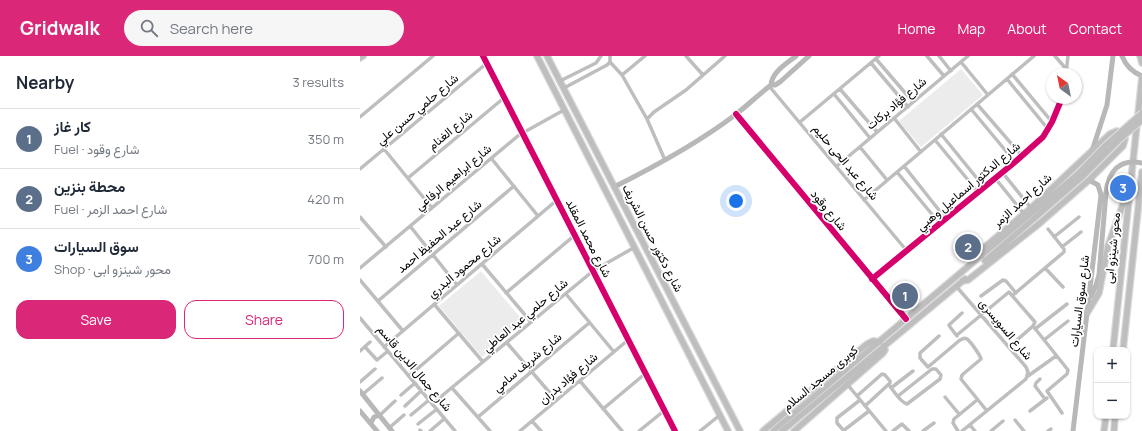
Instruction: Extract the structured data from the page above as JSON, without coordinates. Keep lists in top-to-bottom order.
{
  "streets": {
    "main road": [
      "شارع احمد الزمر",
      "شارع دكتور حسن الشريف",
      "محور شينزو ابى",
      "كوبرى مسجد السلام"
    ],
    "street": [
      "شارع فؤاد بركات",
      "شارع حلمي حسن علي",
      "شارع الغنام",
      "شارع عبد الحى حليم",
      "شارع ابراهيم الرفاعي",
      "شارع الدكتور اسماعيل وهبي",
      "شارع وقود",
      "شارع عبد الحفيظ احمد",
      "شارع محمد المقلد",
      "شارع محمود البدري",
      "شارع سوق السيارات",
      "شارع حلمي عبد العاطي",
      "شارع السويسرى",
      "شارع شريف سامي",
      "شارع جمال الدين قاسم",
      "شارع فؤاد بدران"
    ]
  },
  "crossings": [
    ["شارع فؤاد بركات", "شارع عبد الحى حليم"],
    ["شارع حلمي حسن علي", "شارع محمد المقلد"],
    ["شارع الغنام", "شارع محمد المقلد"],
    ["شارع عبد الحى حليم", "شارع الدكتور اسماعيل وهبي"],
    ["شارع ابراهيم الرفاعي", "شارع محمد المقلد"],
    ["شارع ابراهيم الرفاعي", "شارع دكتور حسن الشريف"],
    ["شارع الدكتور اسماعيل وهبي", "شارع وقود"],
    ["شارع احمد الزمر", "شارع وقود"],
    ["شارع احمد الزمر", "شارع سوق السيارات"],
    ["شارع احمد الزمر", "شارع السويسرى"],
    ["شارع احمد الزمر", "كوبرى مسجد السلام"],
    ["شارع محمد المقلد", "شارع محمود البدري"],
    ["شارع محمد المقلد", "شارع حلمي عبد العاطي"],
    ["شارع محمد المقلد", "شارع فؤاد بدران"],
    ["شارع دكتور حسن الشريف", "شارع حلمي عبد العاطي"],
    ["شارع محمود البدري", "شارع جمال الدين قاسم"],
    ["شارع حلمي عبد العاطي", "شارع جمال الدين قاسم"]
  ],
  "north": "top left",
  "page": {
    "header": "Gridwalk",
    "search": "Search here",
    "nav": [
      "Home",
      "Map",
      "About",
      "Contact"
    ],
    "heading": ["Nearby", "3 results"],
    "list": [
      {
        "mark": "1",
        "name": "كار غاز",
        "note": "Fuel · شارع وقود",
        "value": "350 m"
      },
      {
        "mark": "2",
        "name": "محطة بنزين",
        "note": "Fuel · شارع احمد الزمر",
        "value": "420 m"
      },
      {
        "mark": "3",
        "name": "سوق السيارات",
        "note": "Shop · محور شينزو ابى",
        "value": "700 m"
      }
    ],
    "pins": ["3", "2", "1"],
    "buttons": ["Save", "Share"],
    "map_buttons": ["+", "−"]
  }
}
